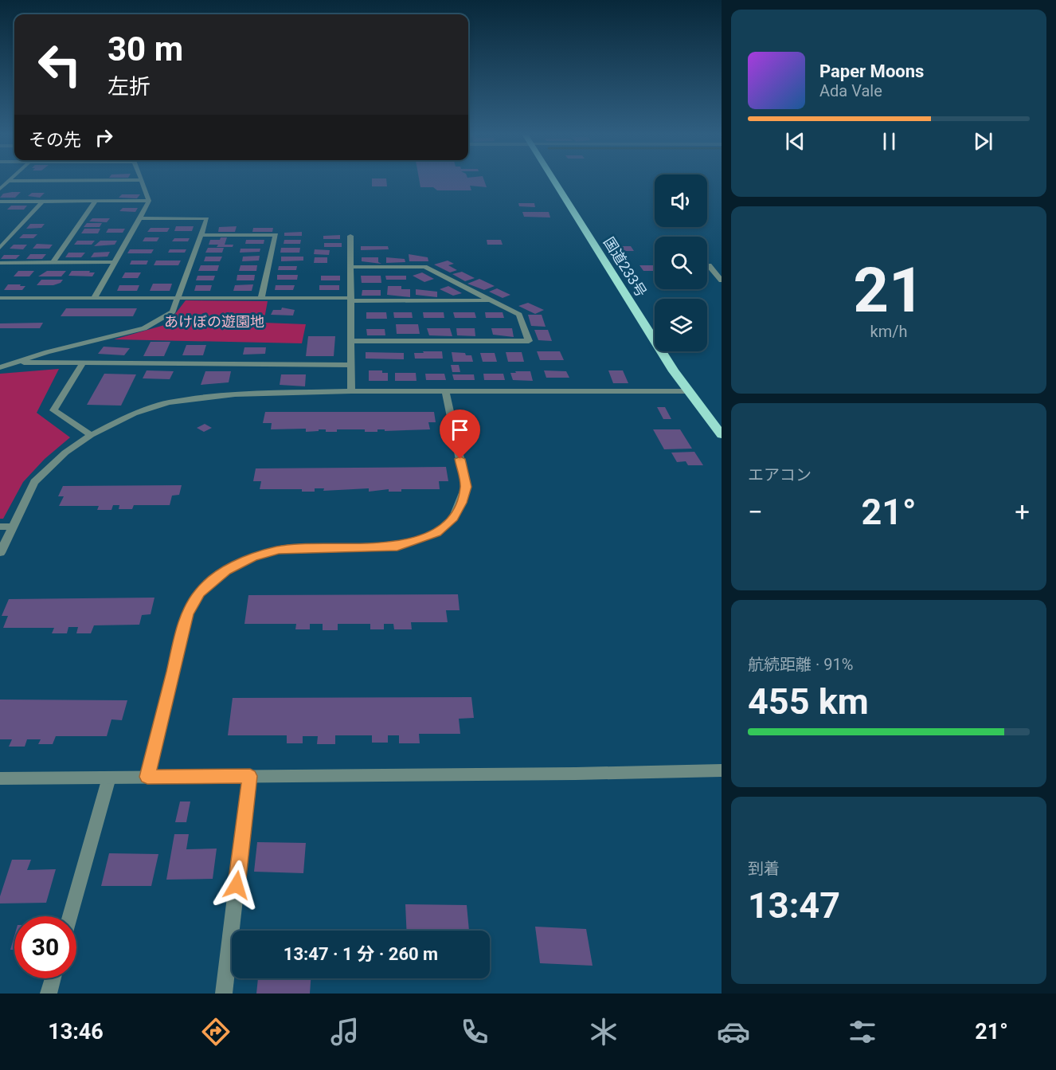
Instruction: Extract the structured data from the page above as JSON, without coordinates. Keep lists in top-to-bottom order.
{
  "streets": {
    "highway": ["国道233号"]
  },
  "parks": ["あけぼの遊園地"],
  "page": {
    "turn": ["30 m", "左折"],
    "song": ["Paper Moons", "Ada Vale"],
    "then": "その先",
    "tile": [
      ["21", "km/h"],
      "エアコン",
      ["航続距離 · 91%", "455 km"],
      ["到着", "13:47"]
    ],
    "heat": ["−", "21°", "+"],
    "limit": "30",
    "trip": "13:47 · 1 分 · 260 m",
    "tabs": ["13:46", "21°"]
  }
}
